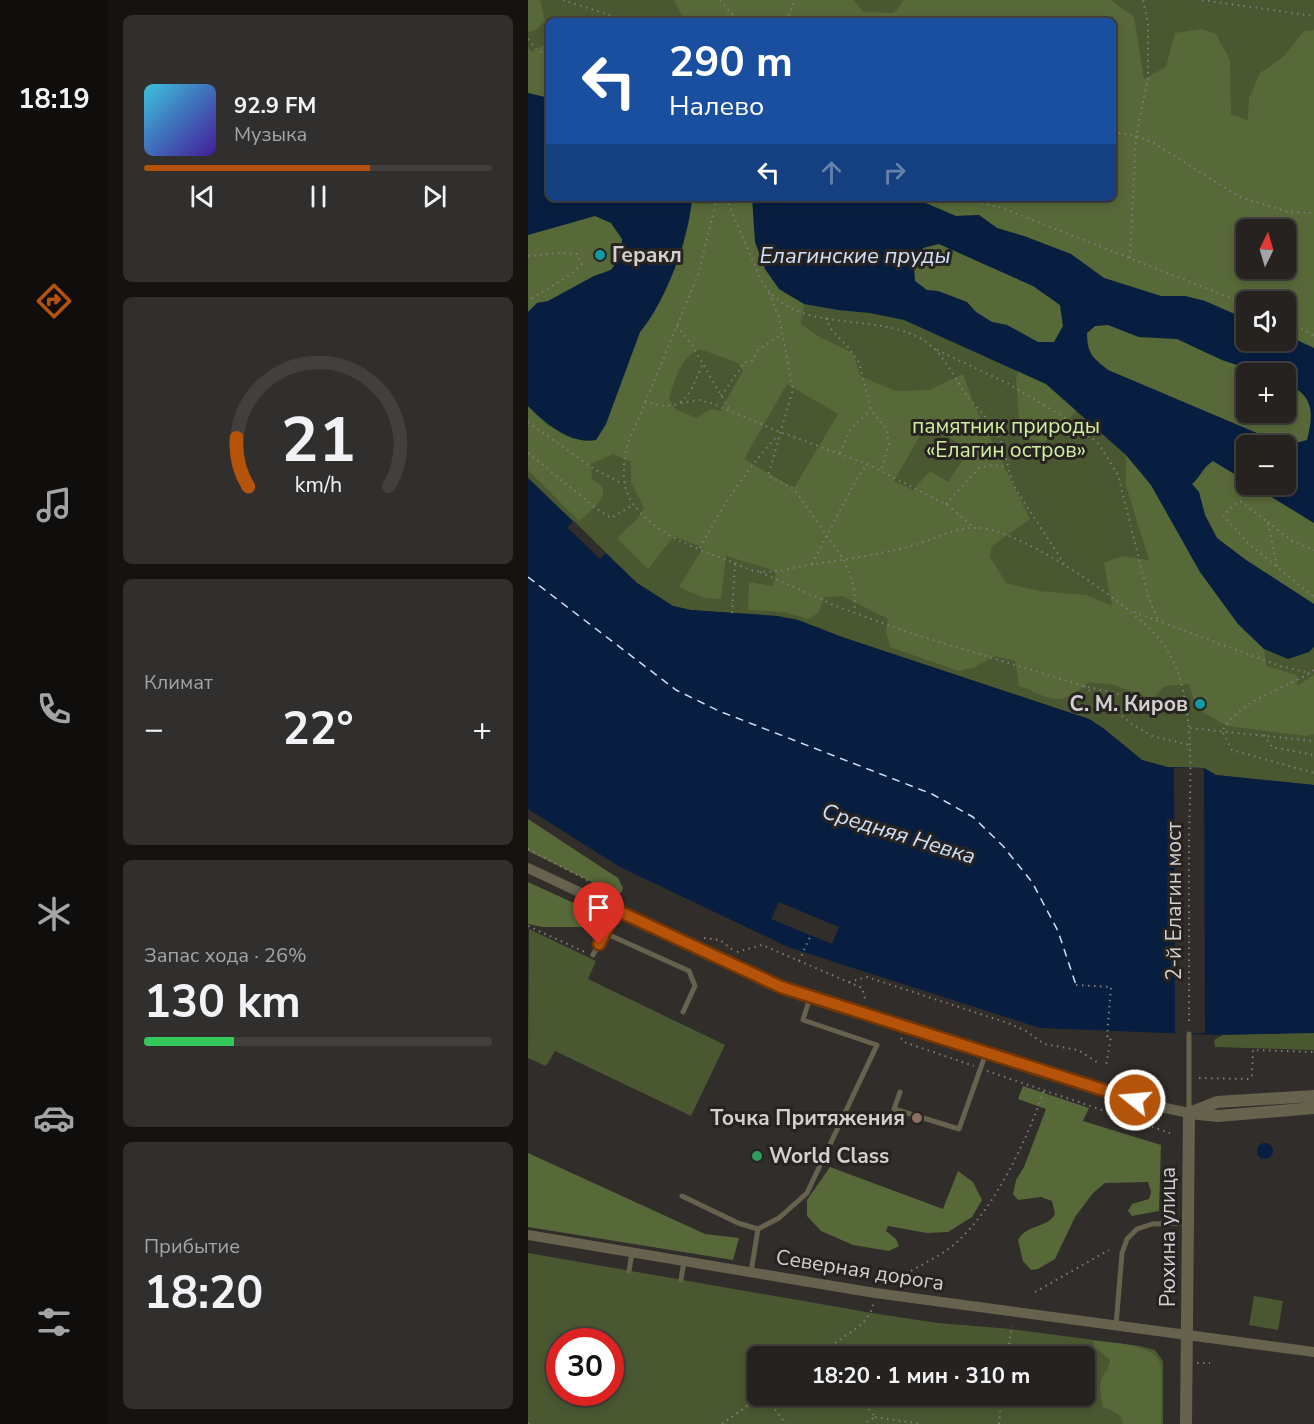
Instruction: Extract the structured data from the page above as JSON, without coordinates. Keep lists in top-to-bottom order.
{
  "streets": {
    "street": ["Рюхина улица", "Северная дорога"],
    "path": ["2-й Елагин мост"]
  },
  "crossings": [
    ["2-й Елагин мост", "Рюхина улица"],
    ["Рюхина улица", "Северная дорога"]
  ],
  "water": ["Елагинские пруды", "Средняя Невка"],
  "parks": ["памятник природы «Елагин остров»"],
  "places": [
    "Геракл",
    "С. М. Киров",
    "Точка Притяжения",
    "World Class"
  ],
  "north": "top",
  "page": {
    "tabs": "18:19",
    "turn": ["290 m", "Налево"],
    "song": ["92.9 FM", "Музыка"],
    "map_buttons": ["+", "−"],
    "tile": [
      "Климат",
      ["Запас хода · 26%", "130 km"],
      ["Прибытие", "18:20"]
    ],
    "heat": ["−", "22°", "+"],
    "limit": "30",
    "trip": "18:20 · 1 мин · 310 m",
    "gauge": ["21", "km/h"]
  }
}
